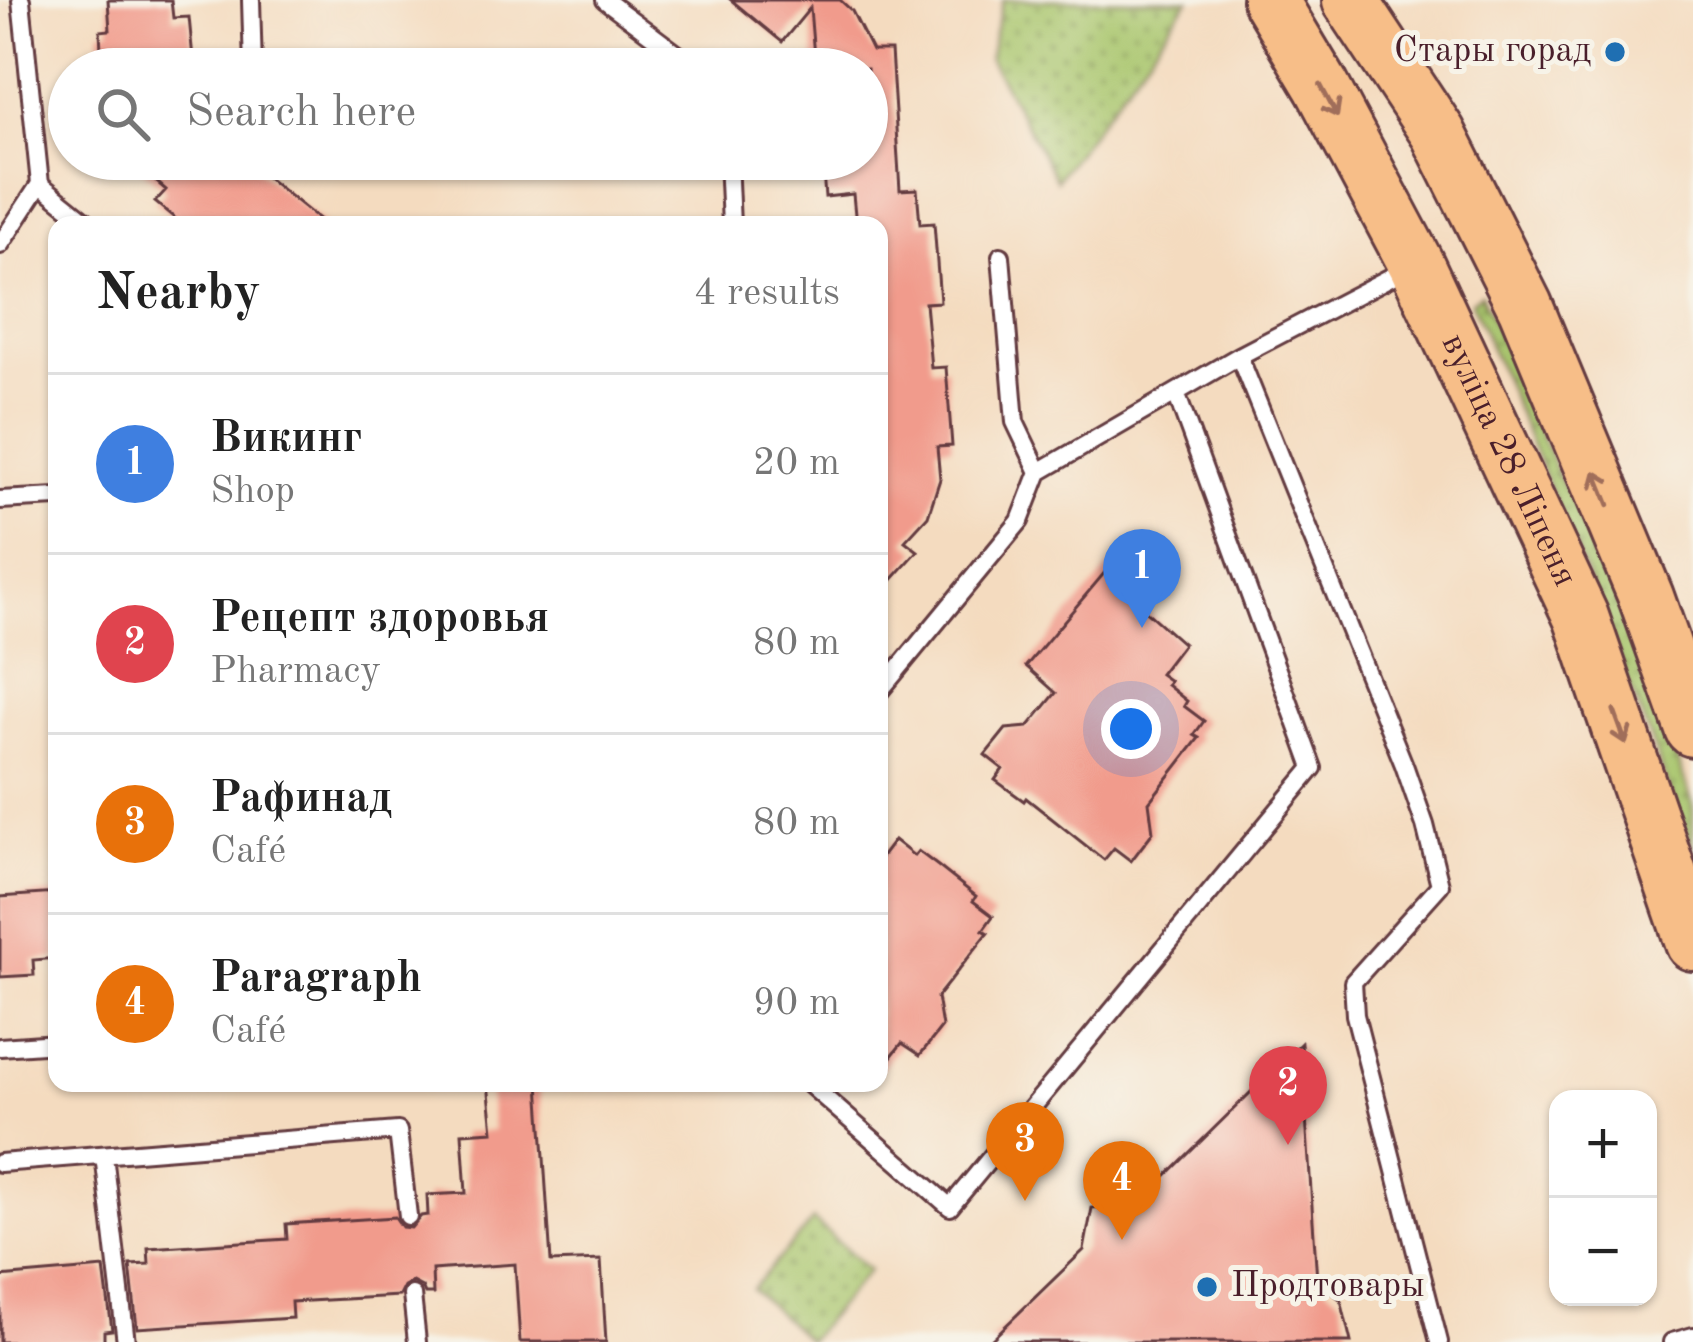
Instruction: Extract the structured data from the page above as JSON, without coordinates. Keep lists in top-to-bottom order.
{
  "streets": {
    "main road": ["вуліца 28 Ліпеня"]
  },
  "places": ["Стары горад", "Продтовары"],
  "page": {
    "search": "Search here",
    "heading": ["Nearby", "4 results"],
    "list": [
      {
        "mark": "1",
        "name": "Викинг",
        "note": "Shop",
        "value": "20 m"
      },
      {
        "mark": "2",
        "name": "Рецепт здоровья",
        "note": "Pharmacy",
        "value": "80 m"
      },
      {
        "mark": "3",
        "name": "Рафинад",
        "note": "Café",
        "value": "80 m"
      },
      {
        "mark": "4",
        "name": "Paragraph",
        "note": "Café",
        "value": "90 m"
      }
    ],
    "pins": [
      "1",
      "2",
      "3",
      "4"
    ],
    "map_buttons": ["+", "−"]
  }
}
